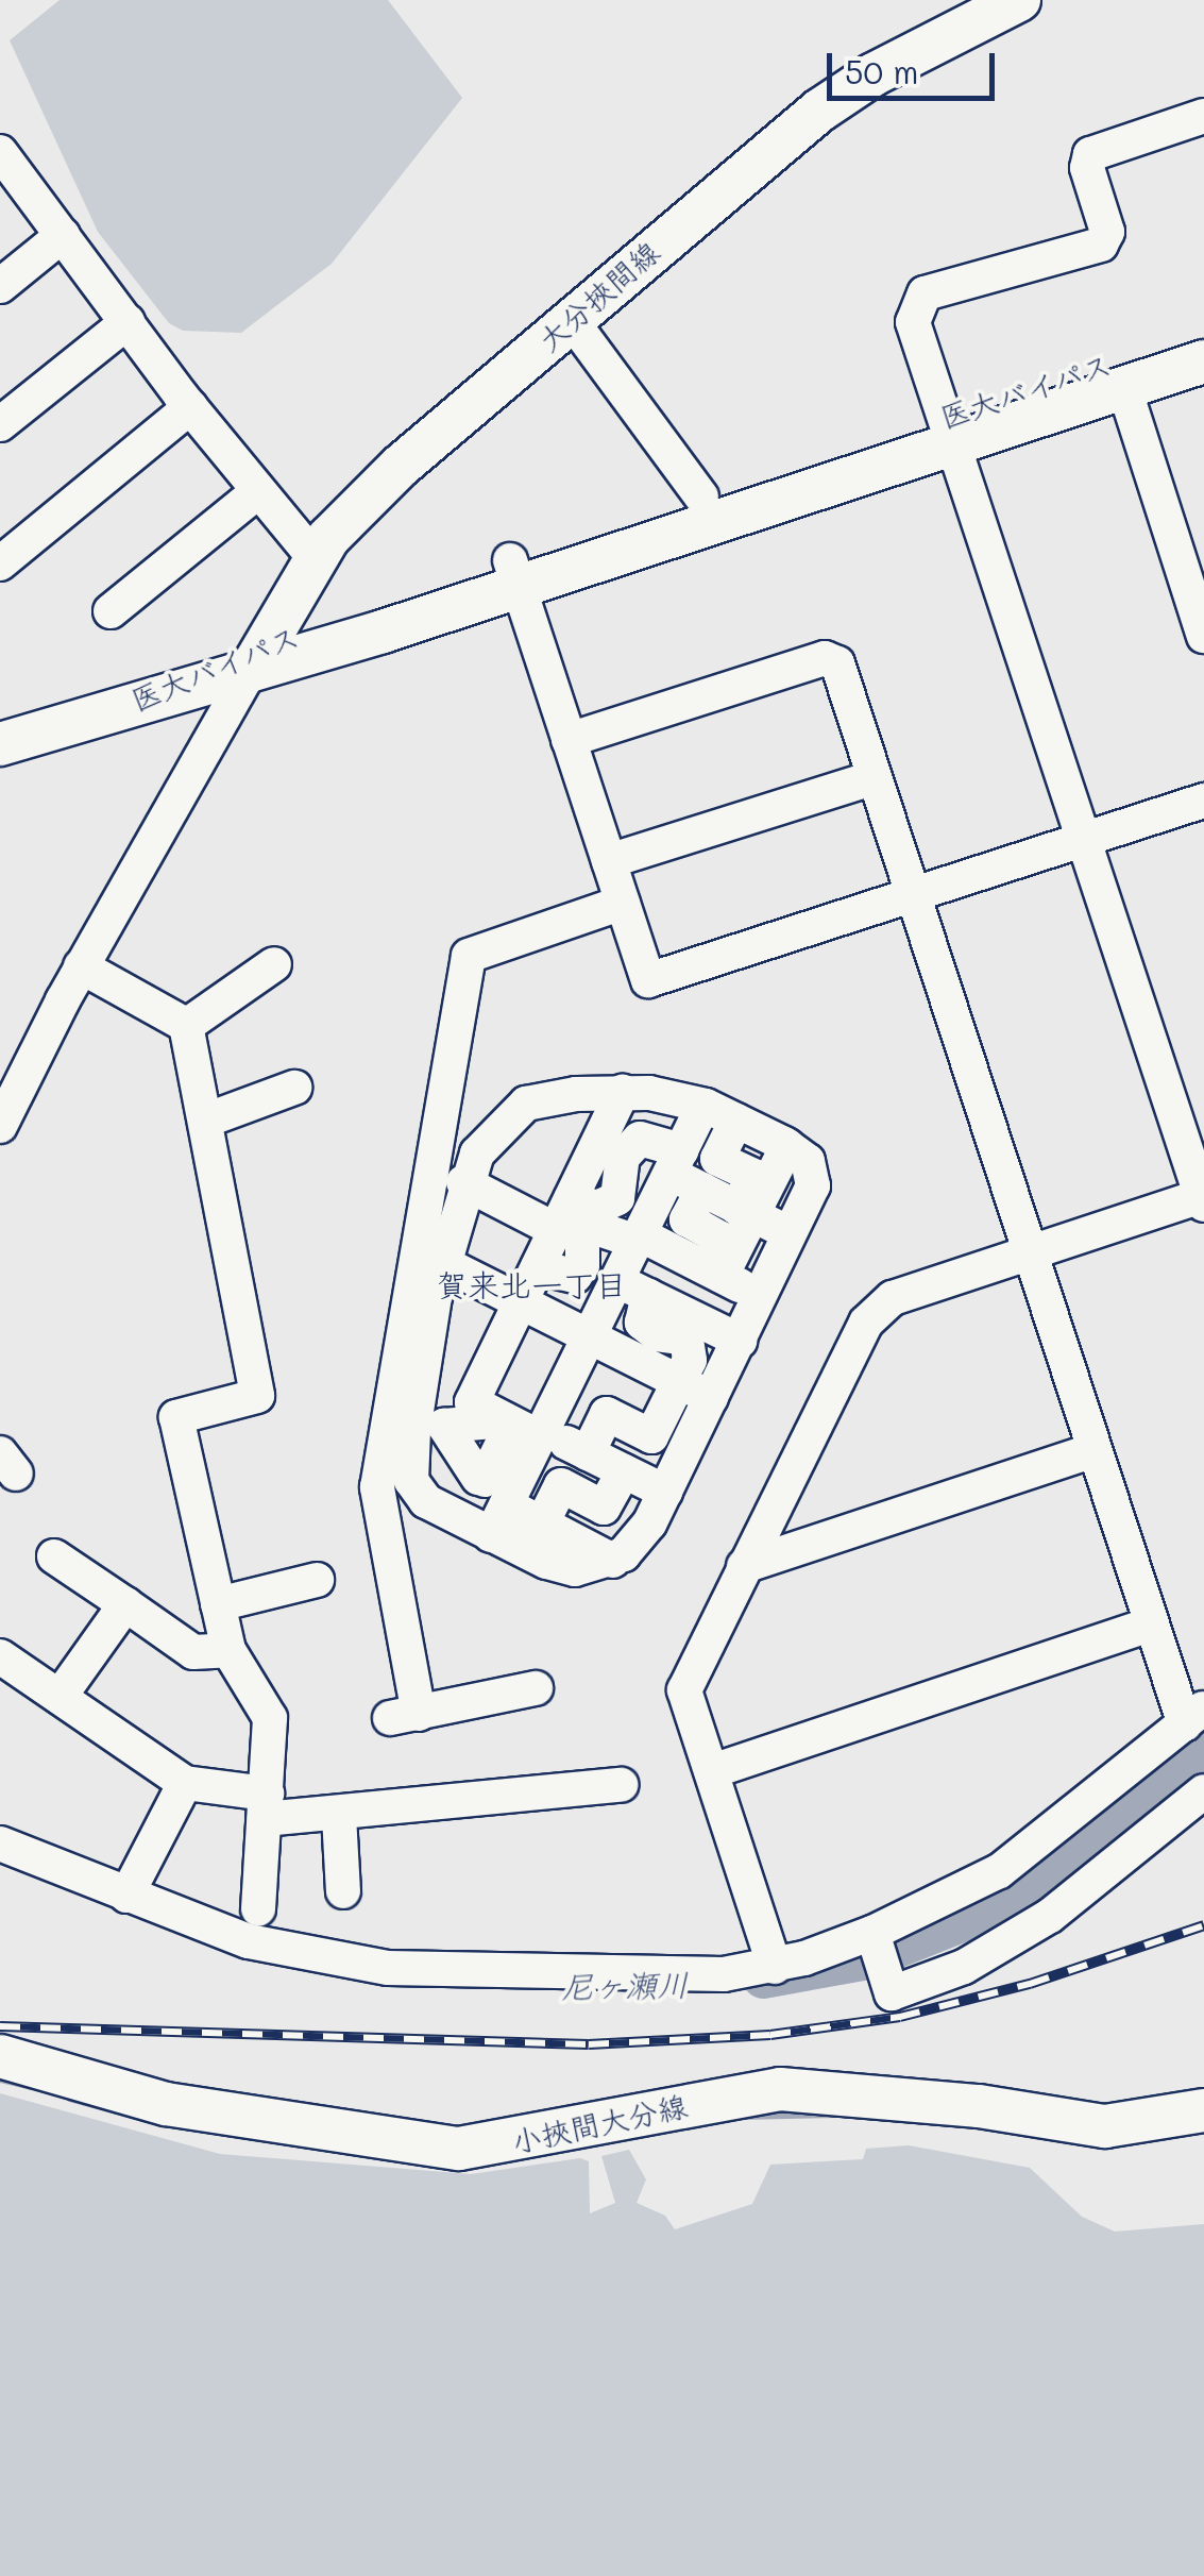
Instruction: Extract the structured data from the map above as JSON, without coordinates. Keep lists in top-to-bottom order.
{
  "streets": {
    "main road": ["大分挾間線", "医大バイパス", "小挾間大分線"]
  },
  "crossings": [
    ["大分挾間線", "医大バイパス"]
  ],
  "districts": ["賀来北一丁目"],
  "water": ["尼ヶ瀬川"],
  "scale_bar": "50 m"
}
